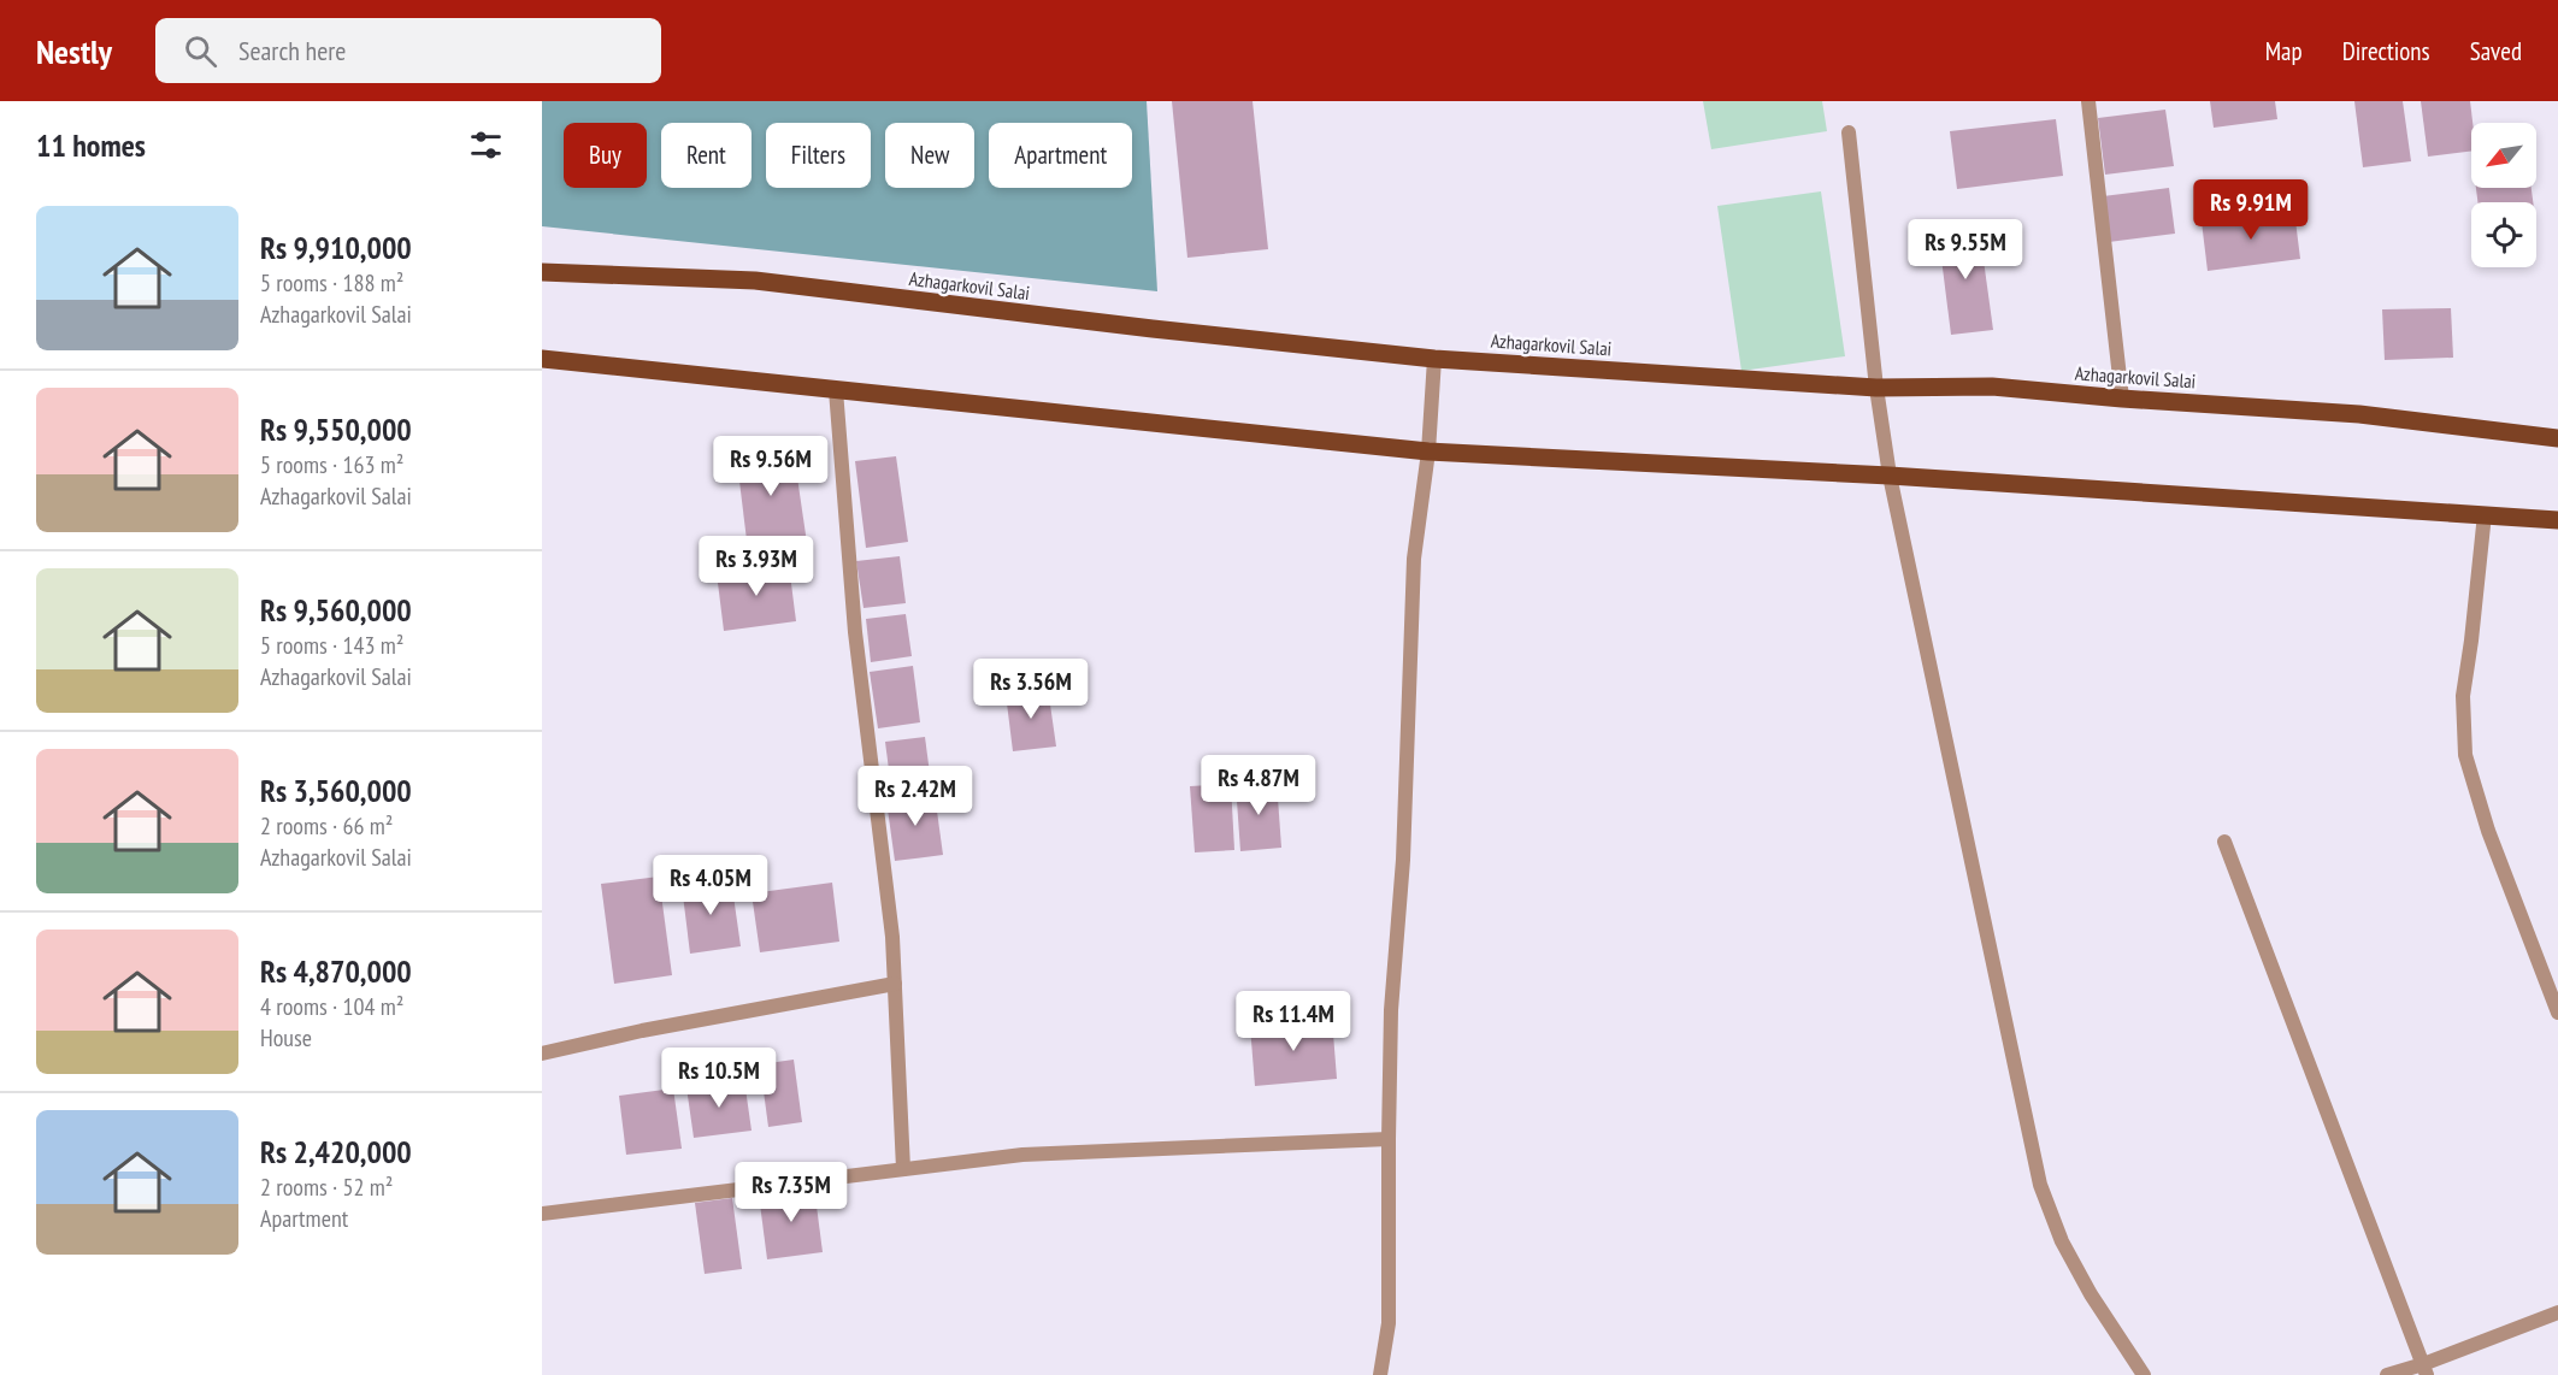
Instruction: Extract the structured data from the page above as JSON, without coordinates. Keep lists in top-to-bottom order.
{
  "streets": {
    "main road": ["Azhagarkovil Salai"]
  },
  "north": "bottom left",
  "page": {
    "header": "Nestly",
    "search": "Search here",
    "nav": ["Map", "Directions", "Saved"],
    "heading": "11 homes",
    "chip": [
      "Buy",
      "Rent",
      "Filters",
      "New",
      "Apartment"
    ],
    "price": [
      "Rs 9.91M",
      "Rs 9.55M",
      "Rs 9.56M",
      "Rs 3.93M",
      "Rs 3.56M",
      "Rs 4.87M",
      "Rs 2.42M",
      "Rs 4.05M",
      "Rs 11.4M",
      "Rs 10.5M",
      "Rs 7.35M"
    ],
    "list": [
      {
        "name": "Rs 9,910,000",
        "note": "5 rooms · 188 m² · Azhagarkovil Salai"
      },
      {
        "name": "Rs 9,550,000",
        "note": "5 rooms · 163 m² · Azhagarkovil Salai"
      },
      {
        "name": "Rs 9,560,000",
        "note": "5 rooms · 143 m² · Azhagarkovil Salai"
      },
      {
        "name": "Rs 3,560,000",
        "note": "2 rooms · 66 m² · Azhagarkovil Salai"
      },
      {
        "name": "Rs 4,870,000",
        "note": "4 rooms · 104 m² · House"
      },
      {
        "name": "Rs 2,420,000",
        "note": "2 rooms · 52 m² · Apartment"
      }
    ]
  }
}
